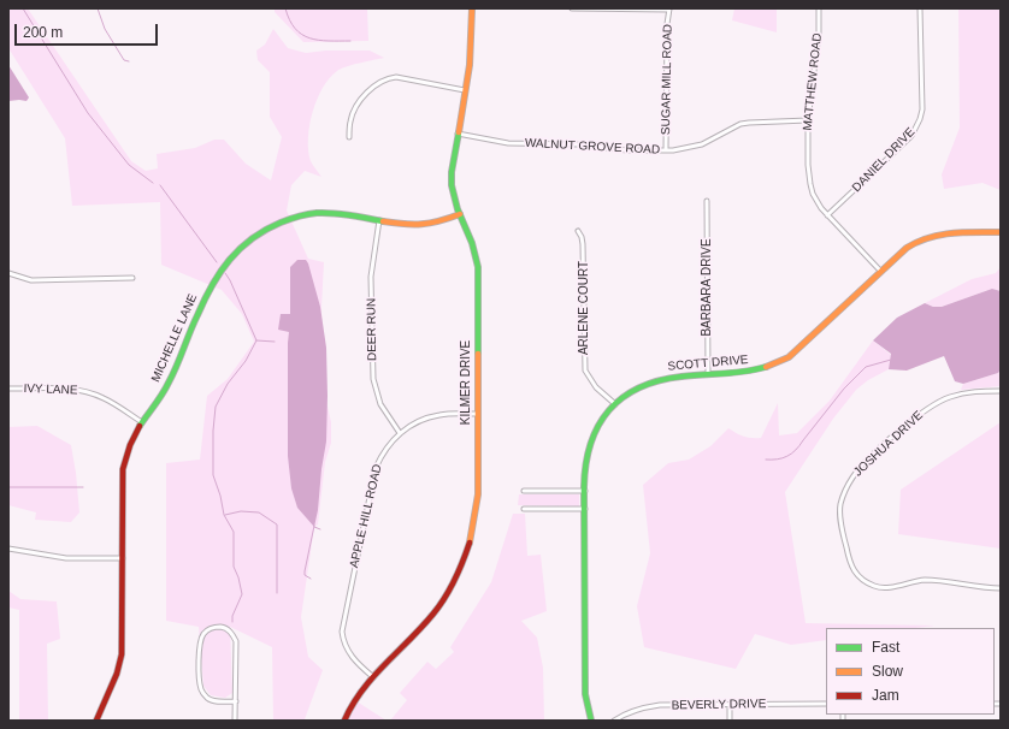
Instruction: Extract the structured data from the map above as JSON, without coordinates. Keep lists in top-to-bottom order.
{
  "streets": {
    "street": [
      "SUGAR MILL ROAD",
      "MATTHEW ROAD",
      "WALNUT GROVE ROAD",
      "DANIEL DRIVE",
      "BARBARA DRIVE",
      "ARLENE COURT",
      "DEER RUN",
      "MICHELLE LANE",
      "SCOTT DRIVE",
      "KILMER DRIVE",
      "IVY LANE",
      "JOSHUA DRIVE",
      "APPLE HILL ROAD",
      "BEVERLY DRIVE"
    ]
  },
  "crossings": [
    ["SUGAR MILL ROAD", "WALNUT GROVE ROAD"],
    ["MATTHEW ROAD", "WALNUT GROVE ROAD"],
    ["MATTHEW ROAD", "DANIEL DRIVE"],
    ["MATTHEW ROAD", "SCOTT DRIVE"],
    ["WALNUT GROVE ROAD", "KILMER DRIVE"],
    ["BARBARA DRIVE", "SCOTT DRIVE"],
    ["ARLENE COURT", "SCOTT DRIVE"],
    ["DEER RUN", "MICHELLE LANE"],
    ["DEER RUN", "APPLE HILL ROAD"],
    ["MICHELLE LANE", "KILMER DRIVE"],
    ["MICHELLE LANE", "IVY LANE"],
    ["KILMER DRIVE", "APPLE HILL ROAD"]
  ],
  "legend": ["Fast", "Slow", "Jam"],
  "scale_bar": "200 m"
}
